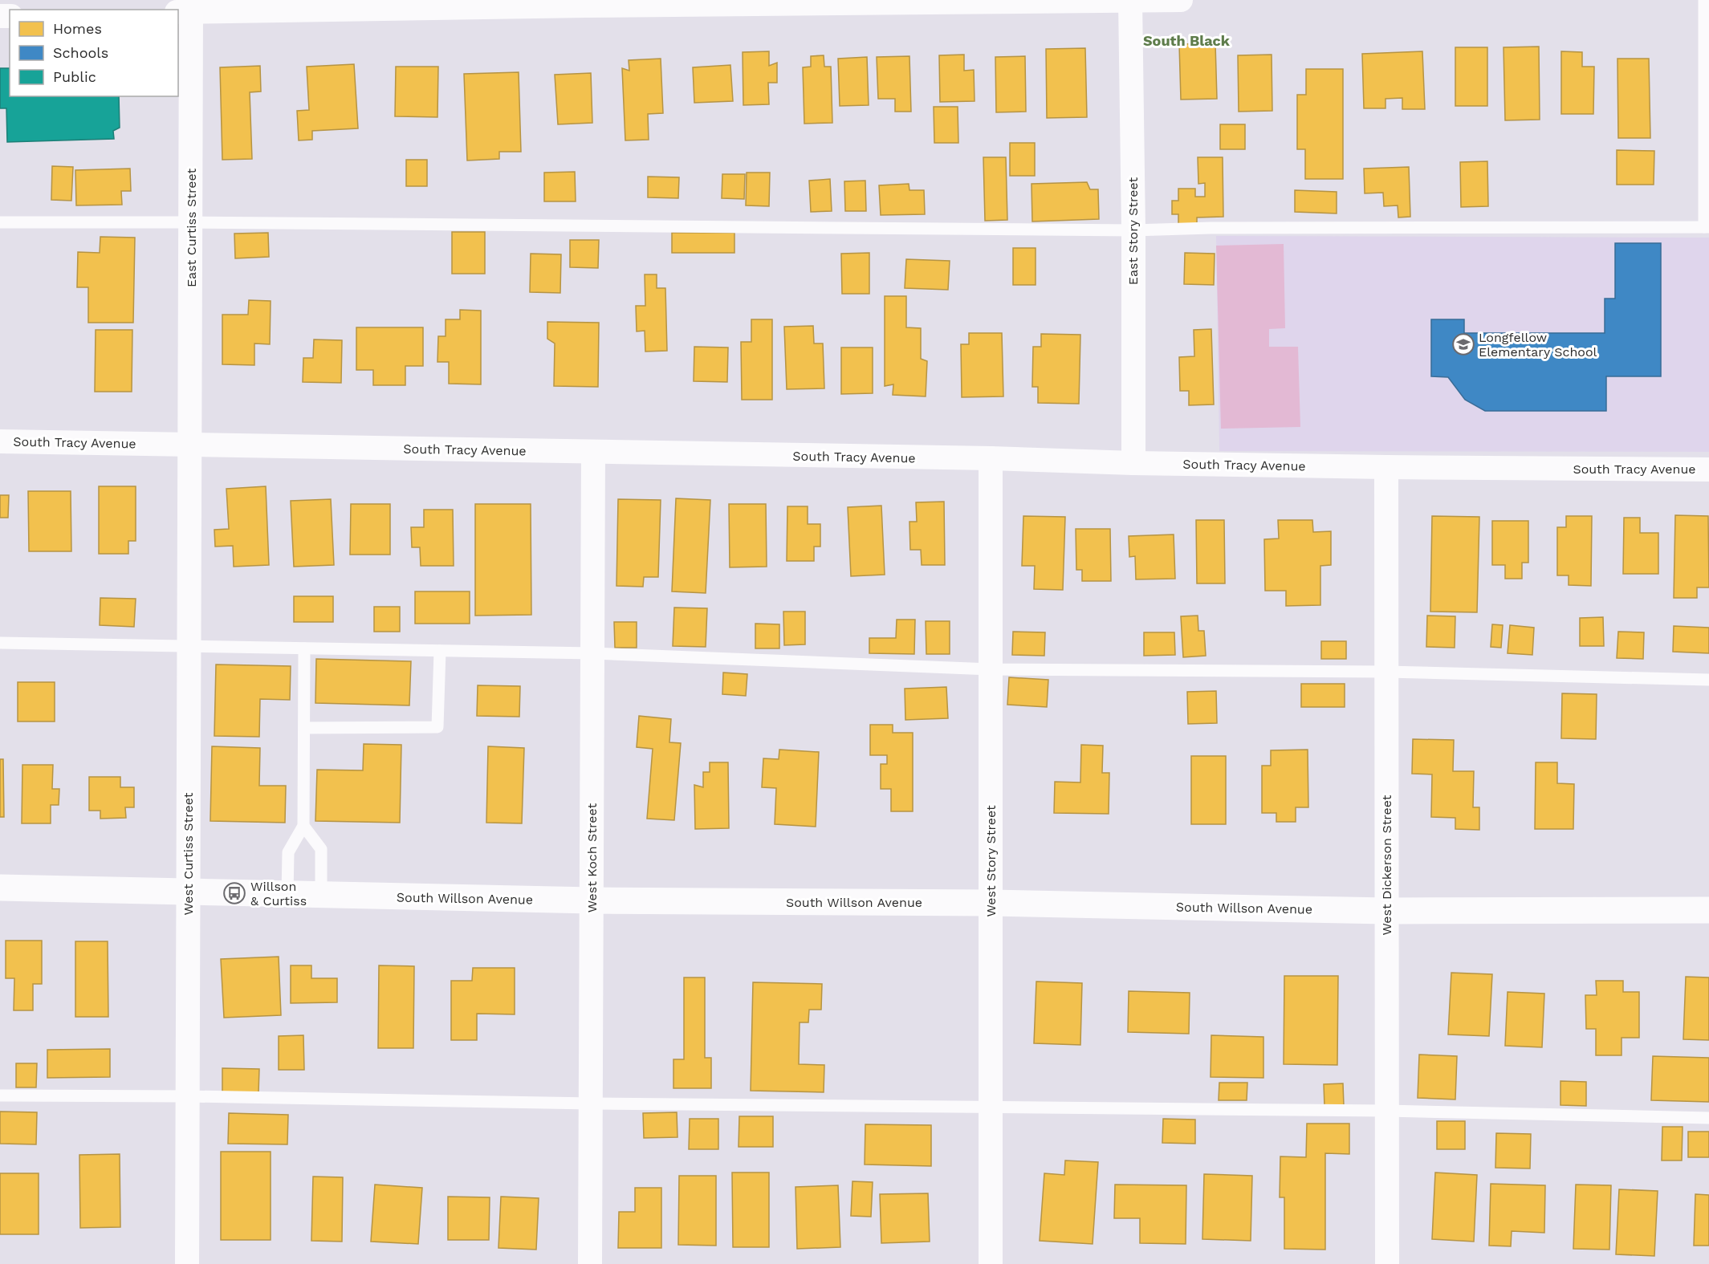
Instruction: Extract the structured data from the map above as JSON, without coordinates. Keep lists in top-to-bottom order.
{
  "streets": {
    "main road": ["South Willson Avenue"],
    "street": [
      "East Curtiss Street",
      "East Story Street",
      "South Tracy Avenue",
      "West Curtiss Street",
      "West Koch Street",
      "West Story Street",
      "West Dickerson Street"
    ]
  },
  "crossings": [
    ["East Curtiss Street", "South Tracy Avenue"],
    ["East Curtiss Street", "West Curtiss Street"],
    ["East Story Street", "South Tracy Avenue"],
    ["South Tracy Avenue", "West Curtiss Street"],
    ["South Tracy Avenue", "West Koch Street"],
    ["South Tracy Avenue", "West Story Street"],
    ["South Tracy Avenue", "West Dickerson Street"],
    ["West Curtiss Street", "South Willson Avenue"],
    ["West Koch Street", "South Willson Avenue"],
    ["West Story Street", "South Willson Avenue"],
    ["West Dickerson Street", "South Willson Avenue"]
  ],
  "districts": ["South Black"],
  "places": {
    "school or university": ["Longfellow Elementary School"],
    "bus stop": ["Willson & Curtiss"]
  },
  "legend": ["Homes", "Schools", "Public"]
}
